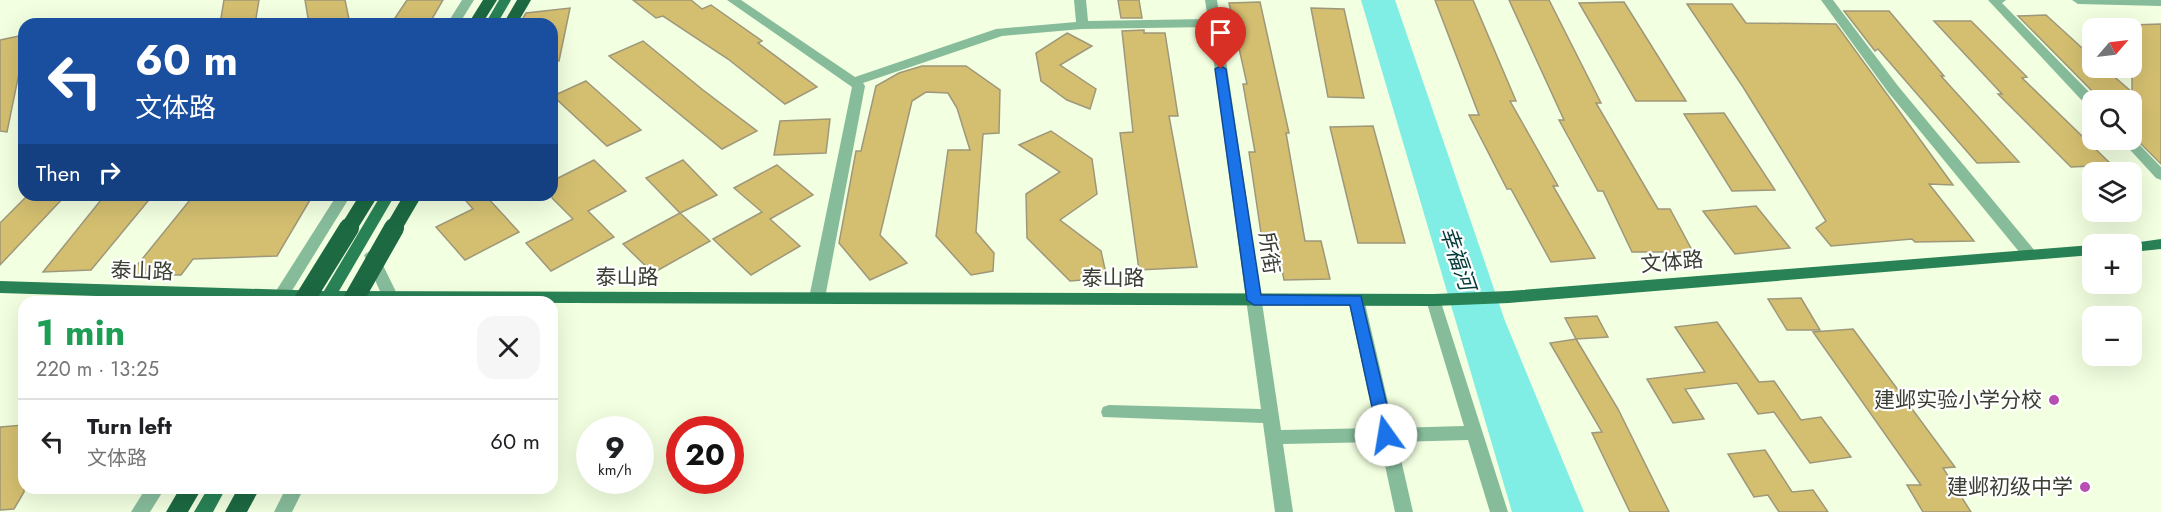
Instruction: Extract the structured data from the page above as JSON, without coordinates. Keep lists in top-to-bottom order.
{
  "streets": {
    "main road": ["文体路", "泰山路"],
    "street": ["所街"]
  },
  "crossings": [
    ["所街", "文体路"],
    ["所街", "泰山路"],
    ["文体路", "泰山路"]
  ],
  "water": ["幸福河"],
  "places": ["建邺实验小学分校", "建邺初级中学"],
  "north": "top right",
  "page": {
    "map_buttons": ["+", "−"],
    "turn": ["60 m", "文体路"],
    "then": "Then",
    "heading": ["1 min", "220 m · 13:25"],
    "list": [
      {
        "name": "Turn left",
        "note": "文体路",
        "value": "60 m"
      }
    ],
    "speed": "9 km/h",
    "limit": "20"
  }
}
